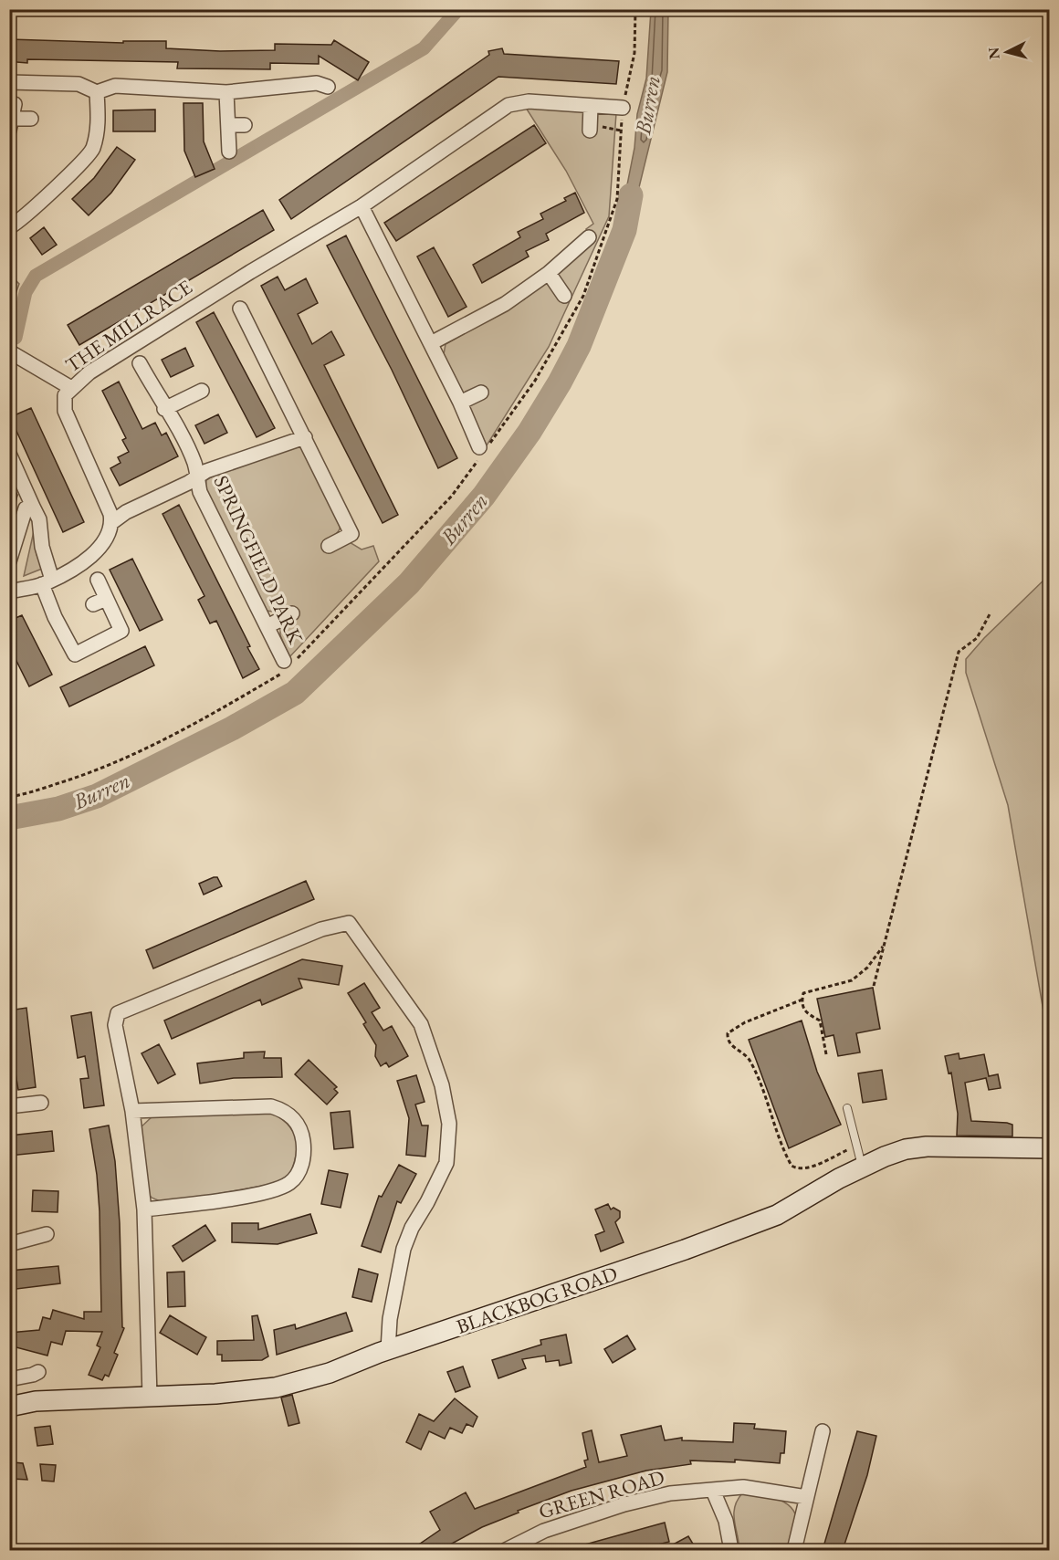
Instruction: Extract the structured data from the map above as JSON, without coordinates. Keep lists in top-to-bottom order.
{
  "streets": {
    "street": [
      "THE MILLRACE",
      "SPRINGFIELD PARK",
      "BLACKBOG ROAD",
      "GREEN ROAD"
    ]
  },
  "crossings": [
    ["THE MILLRACE", "SPRINGFIELD PARK"]
  ],
  "water": ["Burren"],
  "north": "left"
}
